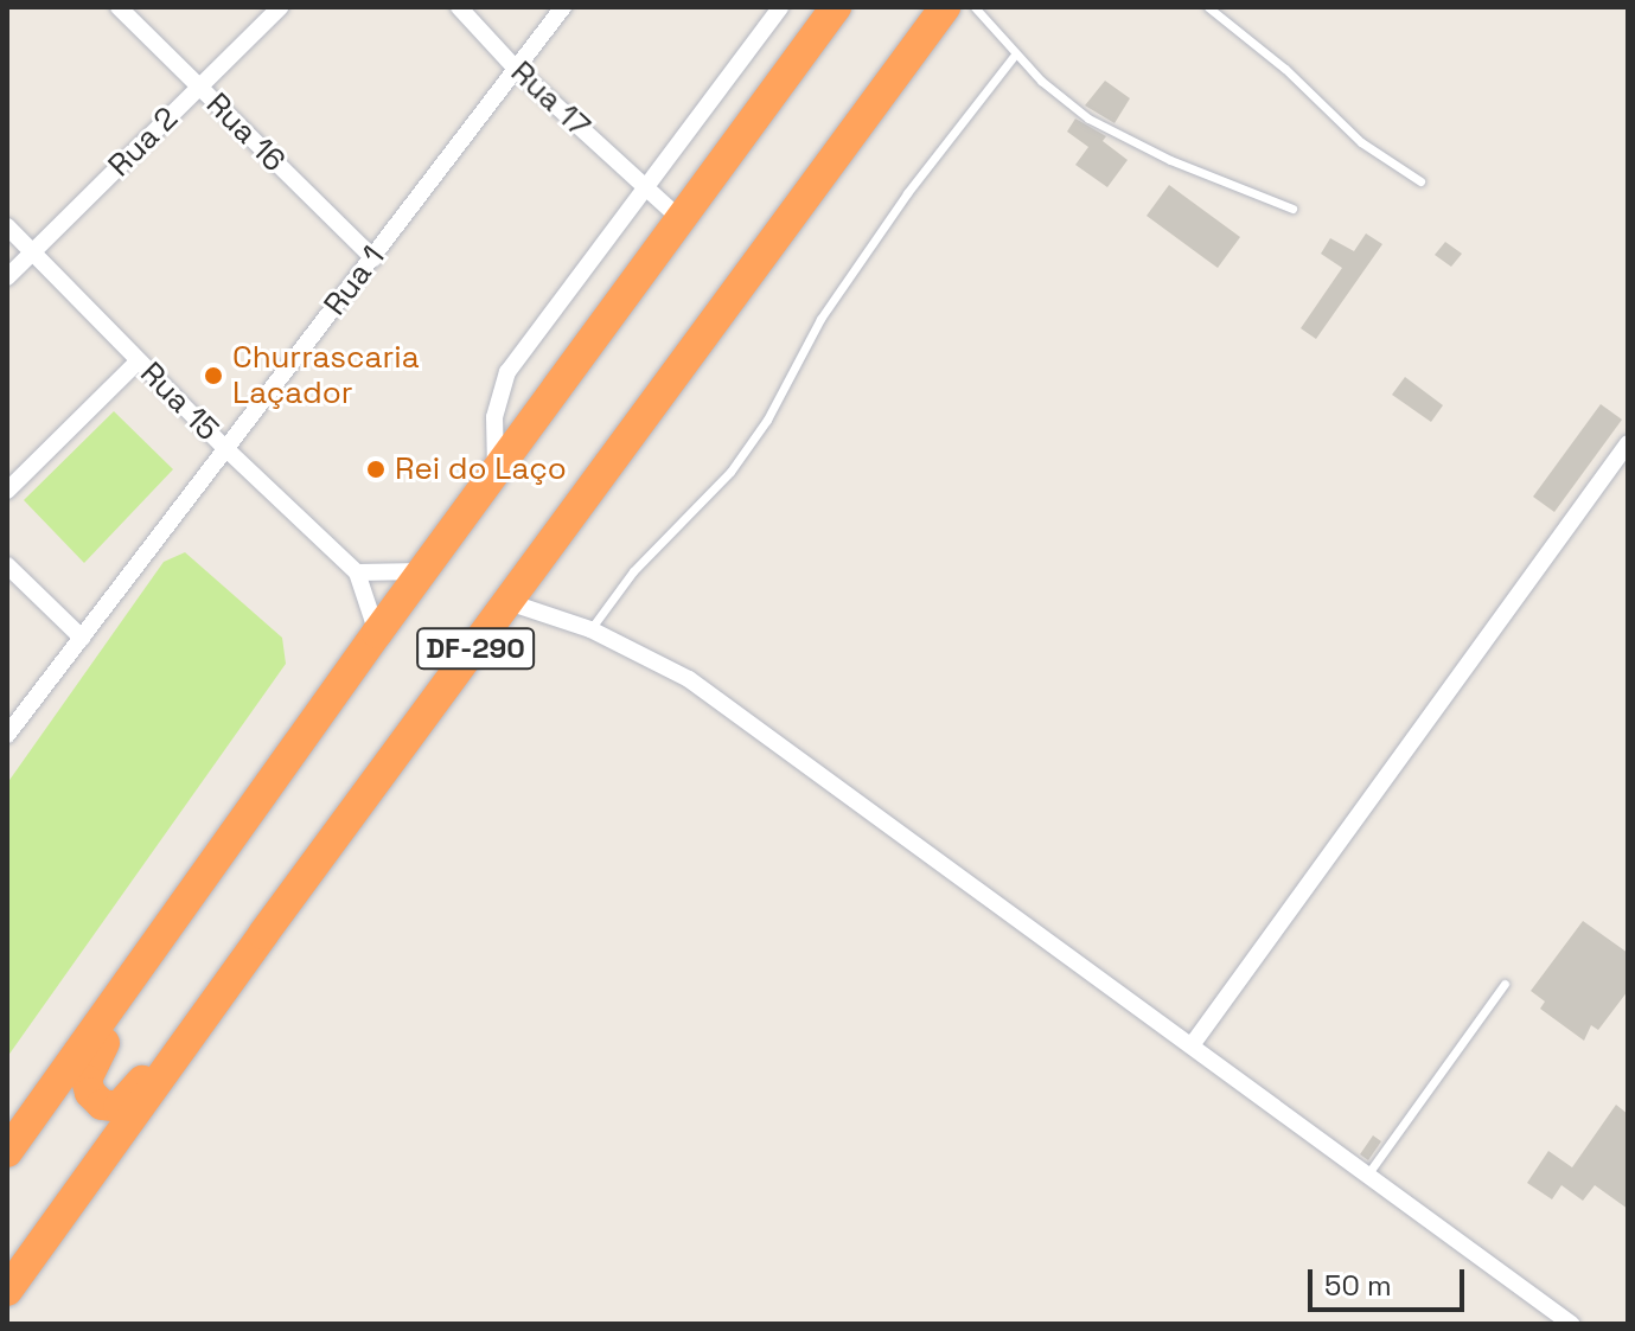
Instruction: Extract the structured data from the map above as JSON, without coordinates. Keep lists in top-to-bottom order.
{
  "streets": {
    "highway": ["DF-290"],
    "street": [
      "Rua 17",
      "Rua 16",
      "Rua 2",
      "Rua 1",
      "Rua 15"
    ]
  },
  "crossings": [
    ["Rua 17", "Rua 1"],
    ["Rua 17", "DF-290"],
    ["Rua 16", "Rua 2"],
    ["Rua 16", "Rua 1"],
    ["Rua 2", "Rua 15"],
    ["Rua 1", "Rua 15"]
  ],
  "places": ["Churrascaria Laçador", "Rei do Laço"],
  "scale_bar": "50 m"
}
